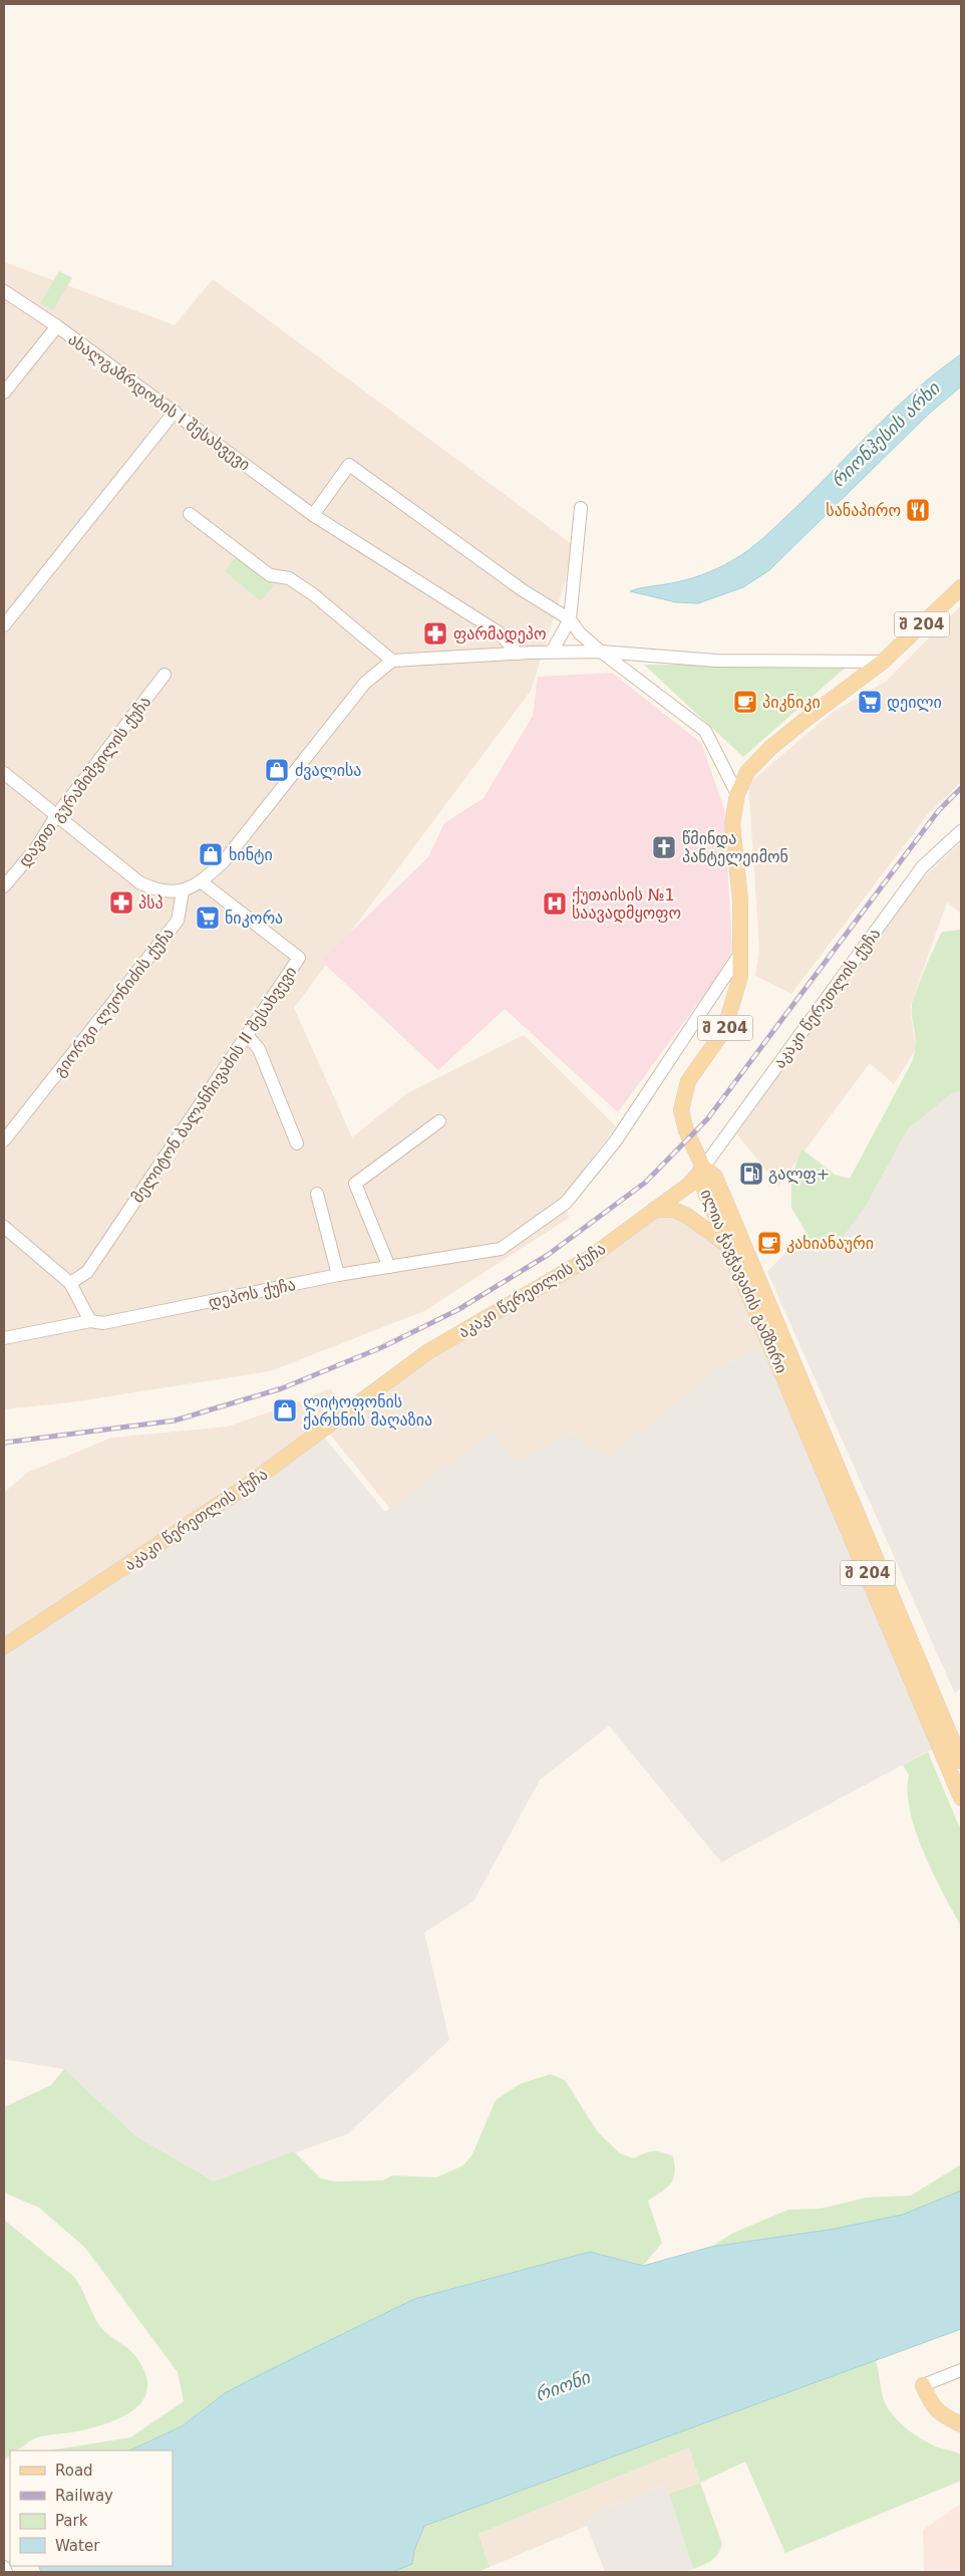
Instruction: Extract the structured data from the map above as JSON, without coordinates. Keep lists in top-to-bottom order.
{
  "streets": {
    "main road": ["შ 204", "აკაკი წერეთლის ქუჩა", "ილია ჭავჭავაძის გამზირი"],
    "street": [
      "ახალგაზრდობის I შესახვევი",
      "დავით გურამიშვილის ქუჩა",
      "გიორგი ლეონიძის ქუჩა",
      "მელიტონ ბალანჩივაძის II შესახვევი",
      "დეპოს ქუჩა"
    ]
  },
  "crossings": [
    ["შ 204", "აკაკი წერეთლის ქუჩა"],
    ["შ 204", "ილია ჭავჭავაძის გამზირი"],
    ["შ 204", "დეპოს ქუჩა"],
    ["აკაკი წერეთლის ქუჩა", "ილია ჭავჭავაძის გამზირი"]
  ],
  "water": ["რიონჰესის არხი", "რიონი"],
  "places": {
    "restaurant": ["სანაპირო"],
    "pharmacy": ["ფარმადეპო", "პსპ"],
    "cafe": ["პიკნიკი", "კახიანაური"],
    "supermarket": ["დეილი", "ნიკორა"],
    "shop": ["ძვალისა", "ხინტი", "ლიტოფონის ქარხნის მაღაზია"],
    "church": ["წმინდა პანტელეიმონ"],
    "hospital": ["ქუთაისის №1 საავადმყოფო"],
    "fuel station": ["გალფ+"]
  },
  "legend": [
    "Road",
    "Railway",
    "Park",
    "Water"
  ]
}
